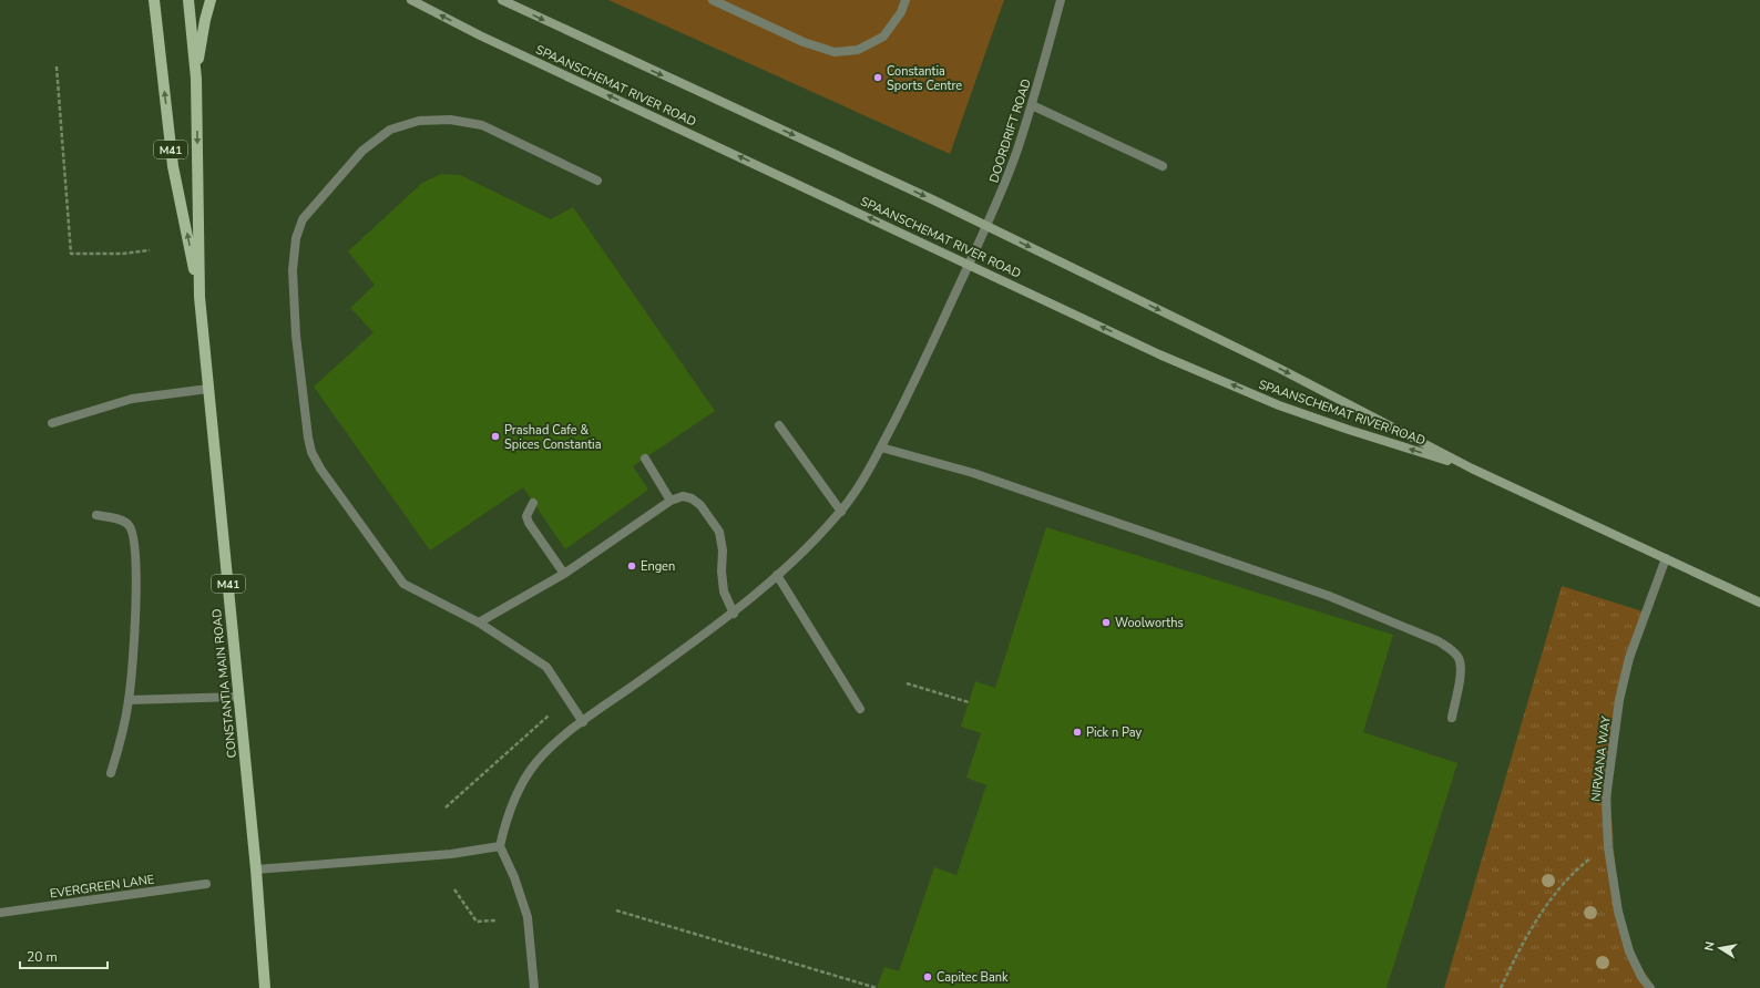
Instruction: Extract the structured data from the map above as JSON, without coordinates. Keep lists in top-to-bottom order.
{
  "streets": {
    "main road": ["SPAANSCHEMAT RIVER ROAD", "M41", "CONSTANTIA MAIN ROAD"],
    "street": ["DOORDRIFT ROAD", "NIRVANA WAY", "EVERGREEN LANE"]
  },
  "crossings": [
    ["SPAANSCHEMAT RIVER ROAD", "DOORDRIFT ROAD"],
    ["SPAANSCHEMAT RIVER ROAD", "NIRVANA WAY"]
  ],
  "places": [
    "Constantia Sports Centre",
    "Prashad Cafe & Spices Constantia",
    "Engen",
    "Woolworths",
    "Pick n Pay",
    "Capitec Bank"
  ],
  "scale_bar": "20 m",
  "north": "left"
}
